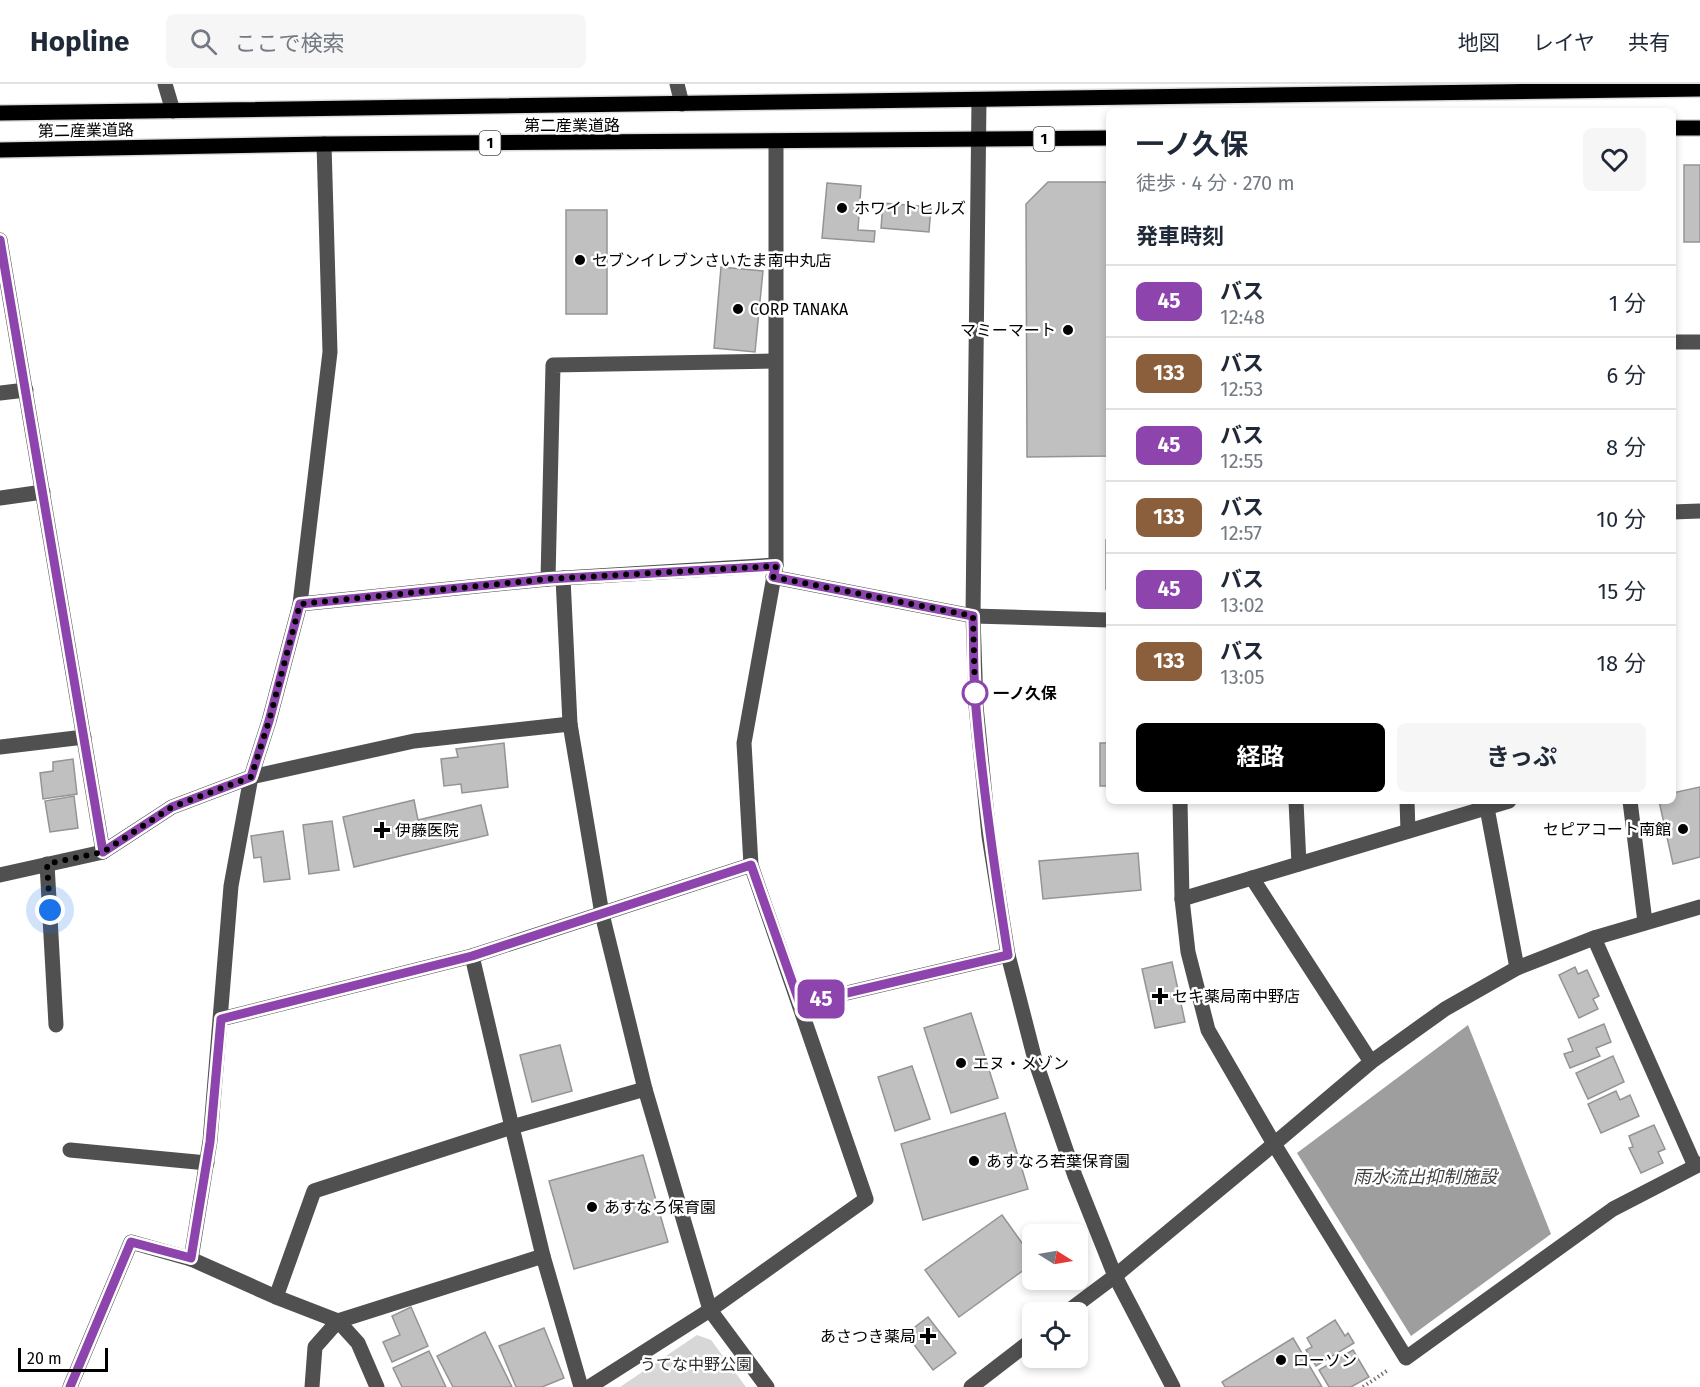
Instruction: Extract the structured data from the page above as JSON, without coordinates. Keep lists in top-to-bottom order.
{
  "streets": {
    "main road": ["第二産業道路", "1"]
  },
  "water": ["雨水流出抑制施設"],
  "parks": ["うてな中野公園"],
  "places": {
    "other": [
      "ホワイトヒルズ",
      "セブンイレブンさいたま南中丸店",
      "CORP TANAKA",
      "マミーマート",
      "一ノ久保",
      "セピアコート南館",
      "エヌ・メゾン",
      "あすなろ若葉保育園",
      "あすなろ保育園",
      "ローソン"
    ],
    "health": ["伊藤医院", "セキ薬局南中野店", "あさつき薬局"]
  },
  "lines": ["bus line 45"],
  "scale_bar": "20 m",
  "north": "right",
  "page": {
    "header": "Hopline",
    "search": "ここで検索",
    "nav": ["地図", "レイヤ", "共有"],
    "on_map": "45",
    "heading": [
      ["一ノ久保", "徒歩 · 4 分 · 270 m"],
      "発車時刻"
    ],
    "list": [
      {
        "mark": "45",
        "name": "バス",
        "note": "12:48",
        "value": "1 分"
      },
      {
        "mark": "133",
        "name": "バス",
        "note": "12:53",
        "value": "6 分"
      },
      {
        "mark": "45",
        "name": "バス",
        "note": "12:55",
        "value": "8 分"
      },
      {
        "mark": "133",
        "name": "バス",
        "note": "12:57",
        "value": "10 分"
      },
      {
        "mark": "45",
        "name": "バス",
        "note": "13:02",
        "value": "15 分"
      },
      {
        "mark": "133",
        "name": "バス",
        "note": "13:05",
        "value": "18 分"
      }
    ],
    "buttons": ["経路", "きっぷ"],
    "scale": "20 m"
  }
}
